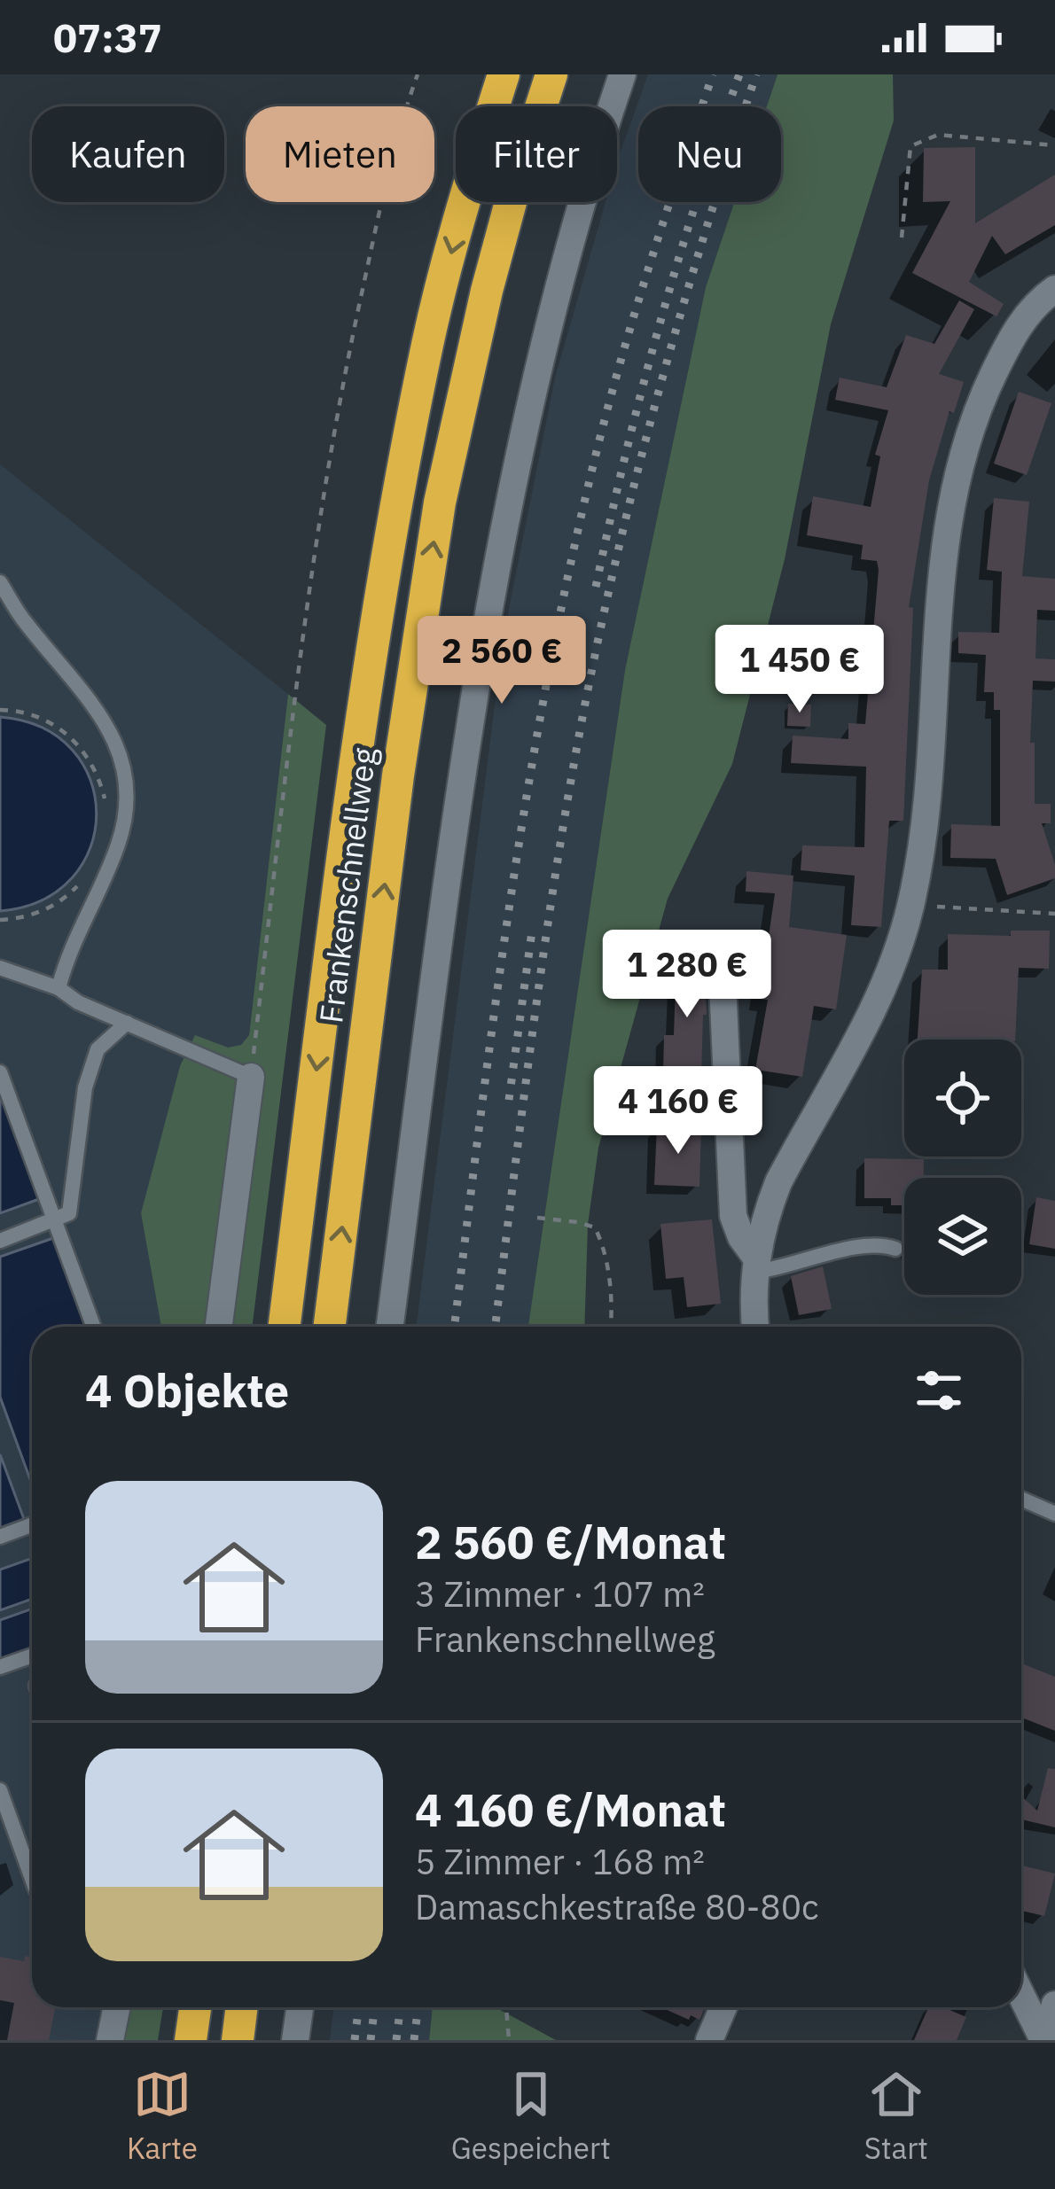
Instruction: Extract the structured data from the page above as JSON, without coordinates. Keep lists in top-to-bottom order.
{
  "streets": {
    "highway": ["Frankenschnellweg"]
  },
  "page": {
    "status": "07:37",
    "chip": [
      "Kaufen",
      "Mieten",
      "Filter",
      "Neu"
    ],
    "price": [
      "2 560 €",
      "1 450 €",
      "1 280 €",
      "4 160 €"
    ],
    "heading": "4 Objekte",
    "list": [
      {
        "name": "2 560 €/Monat",
        "note": "3 Zimmer · 107 m² · Frankenschnellweg"
      },
      {
        "name": "4 160 €/Monat",
        "note": "5 Zimmer · 168 m² · Damaschkestraße 80-80c"
      }
    ],
    "tabs": ["Karte", "Gespeichert", "Start"]
  }
}
